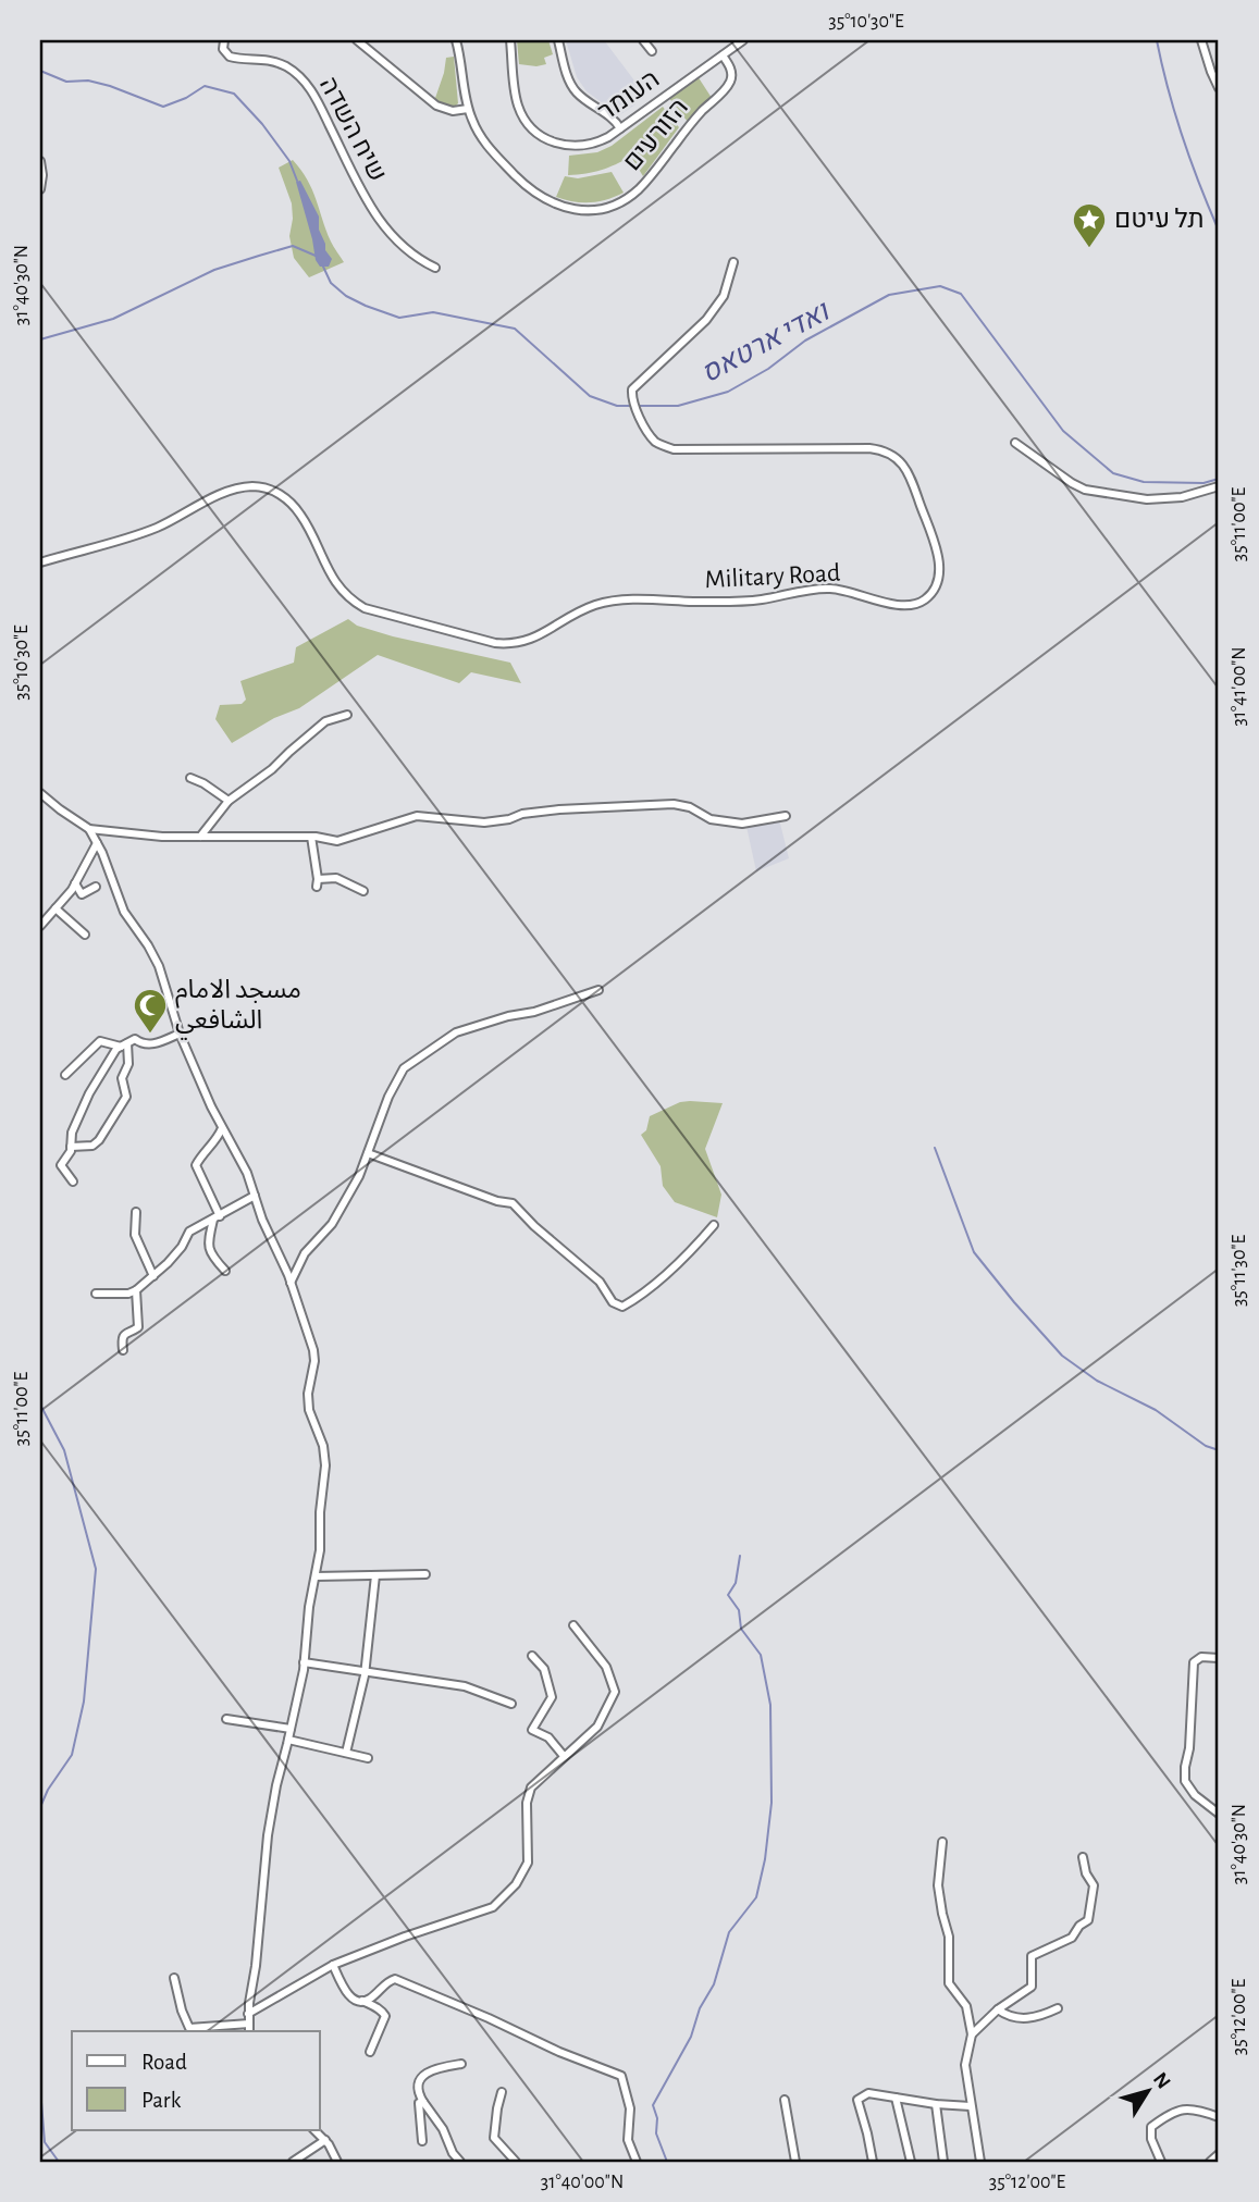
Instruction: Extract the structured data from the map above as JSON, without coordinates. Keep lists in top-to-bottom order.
{
  "streets": {
    "street": [
      "העומר",
      "שיח השדה",
      "הזורעים",
      "Military Road"
    ]
  },
  "crossings": [
    ["העומר", "הזורעים"],
    ["שיח השדה", "הזורעים"]
  ],
  "water": ["ואדי ארטאס"],
  "places": {
    "place": ["תל עיטם"],
    "mosque": ["مسجد الامام الشافعي"]
  },
  "legend": ["Road", "Park"],
  "north": "top right",
  "coordinates": [
    "35°10'30\"E",
    "31°40'30\"N",
    "35°11'00\"E",
    "31°41'00\"N",
    "35°11'30\"E",
    "35°12'00\"E",
    "31°40'00\"N"
  ]
}
